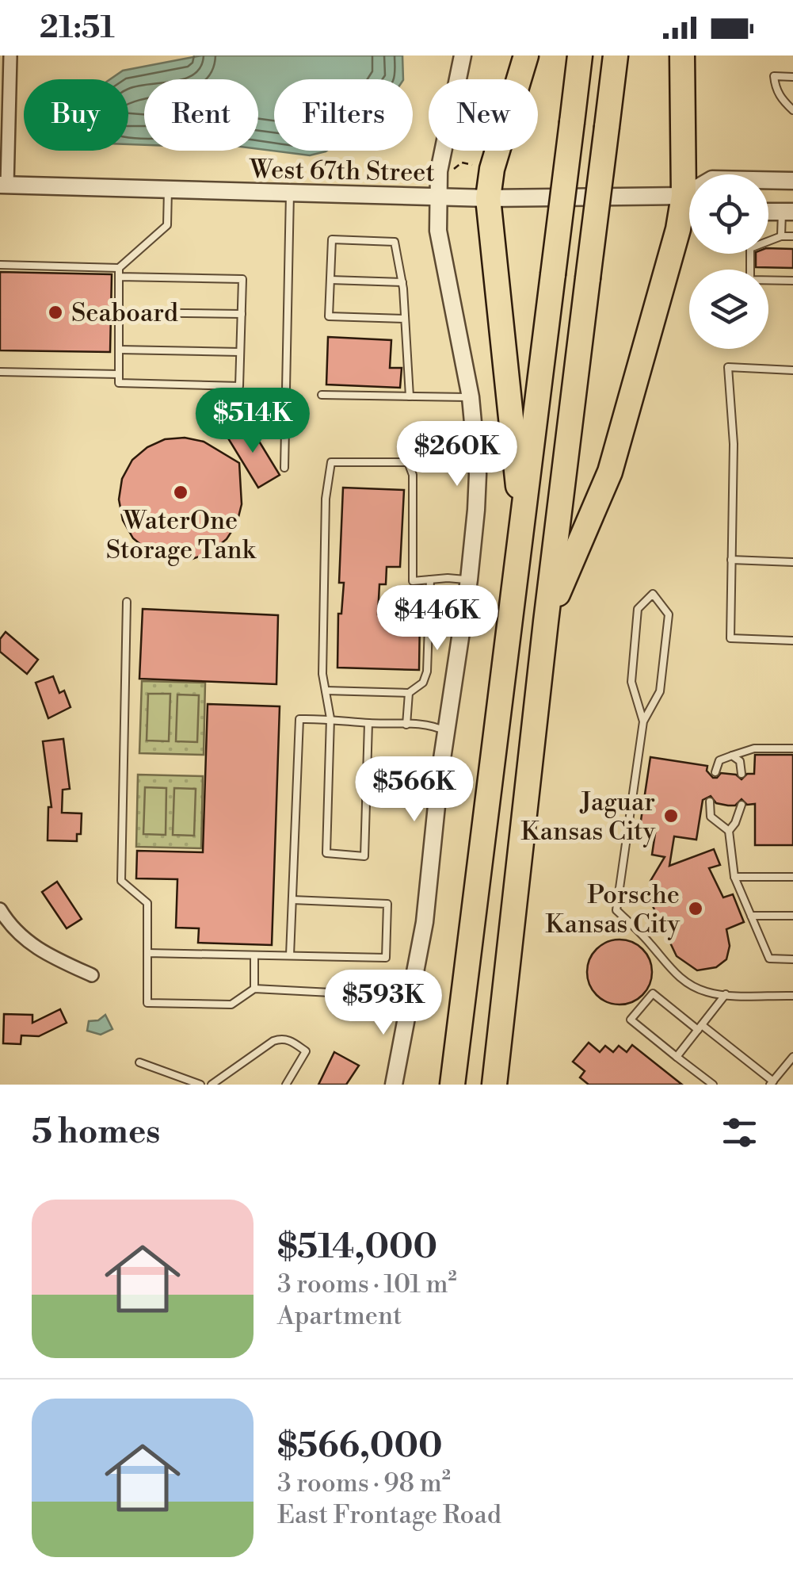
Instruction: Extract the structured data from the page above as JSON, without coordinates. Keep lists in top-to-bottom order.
{
  "streets": {
    "street": ["West 67th Street"]
  },
  "places": [
    "Seaboard",
    "WaterOne Storage Tank",
    "Jaguar Kansas City",
    "Porsche Kansas City"
  ],
  "page": {
    "status": "21:51",
    "chip": [
      "Buy",
      "Rent",
      "Filters",
      "New"
    ],
    "price": [
      "$514K",
      "$260K",
      "$446K",
      "$566K",
      "$593K"
    ],
    "heading": "5 homes",
    "list": [
      {
        "name": "$514,000",
        "note": "3 rooms · 101 m² · Apartment"
      },
      {
        "name": "$566,000",
        "note": "3 rooms · 98 m² · East Frontage Road"
      }
    ]
  }
}
